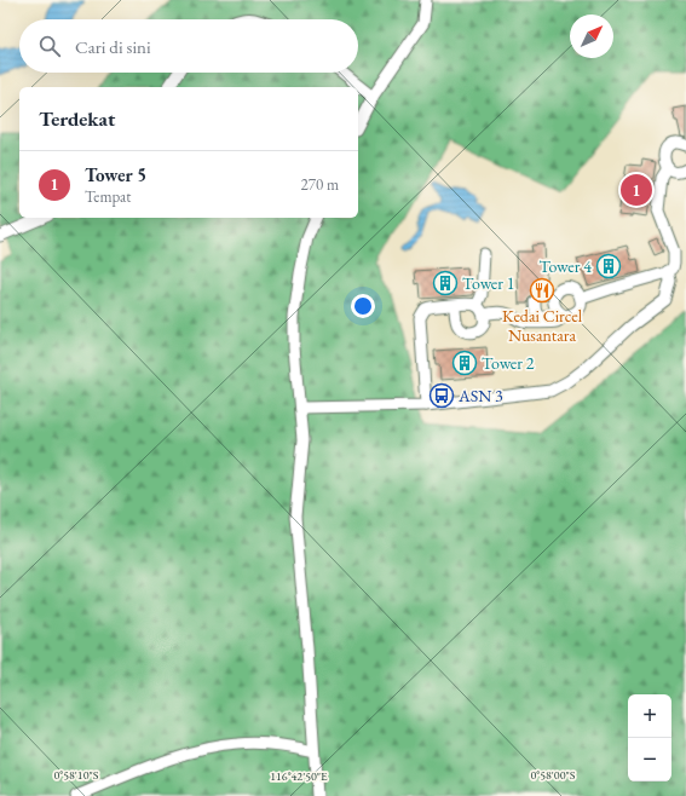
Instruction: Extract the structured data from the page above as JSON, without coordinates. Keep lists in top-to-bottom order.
{
  "places": {
    "building": ["Tower 4", "Tower 1", "Tower 2"],
    "restaurant": ["Kedai Circel Nusantara"],
    "bus stop": ["ASN 3"]
  },
  "north": "top right",
  "page": {
    "search": "Cari di sini",
    "heading": "Terdekat",
    "list": [
      {
        "mark": "1",
        "name": "Tower 5",
        "note": "Tempat",
        "value": "270 m"
      }
    ],
    "pins": "1",
    "map_buttons": ["+", "−"]
  },
  "coordinates": ["0°58'10\"S", "0°58'00\"S", "116°42'50\"E"]
}
